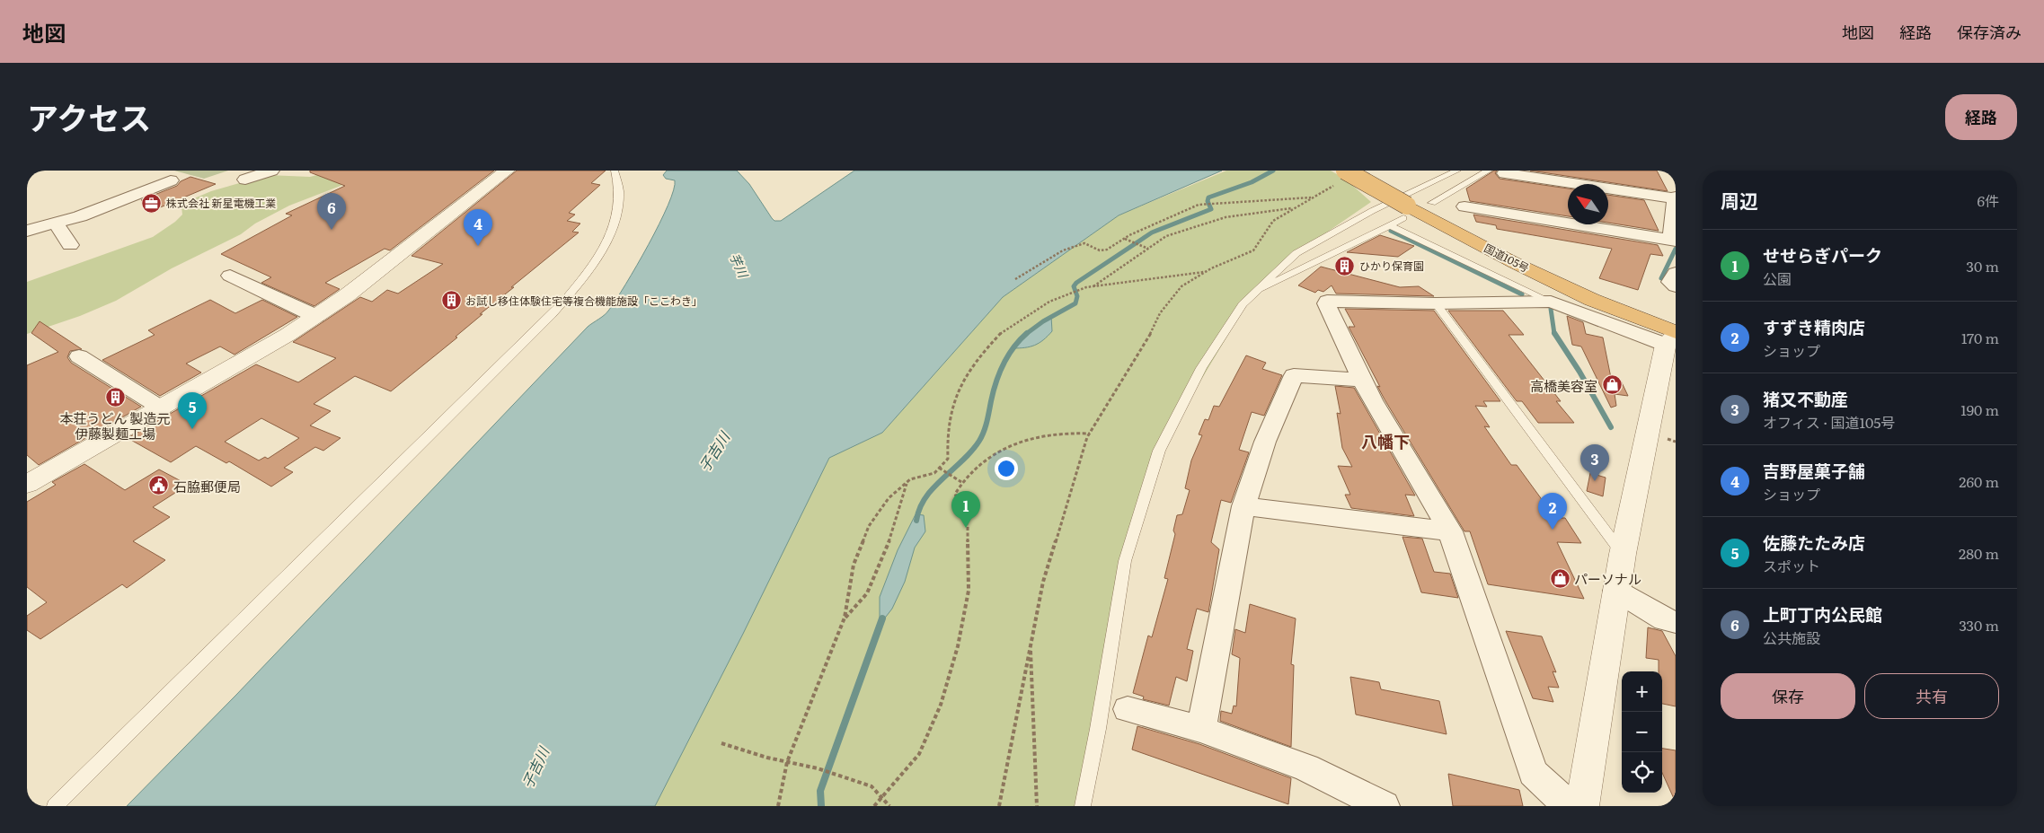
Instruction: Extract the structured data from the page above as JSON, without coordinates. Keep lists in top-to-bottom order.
{
  "streets": {
    "highway": ["国道105号"]
  },
  "districts": ["八幡下"],
  "water": ["芋川", "子吉川"],
  "places": {
    "office": ["株式会社 新星電機工業"],
    "building": ["ひかり保育園", "お試し移住体験住宅等複合機能施設「ここわき」", "本荘うどん 製造元 伊藤製麺工場"],
    "shop": ["高橋美容室", "パーソナル"],
    "public building": ["石脇郵便局"]
  },
  "north": "top left",
  "page": {
    "header": "地図",
    "nav": ["地図", "経路", "保存済み"],
    "title": "アクセス",
    "buttons": [
      "経路",
      ["保存", "共有"]
    ],
    "heading": ["周辺", "6件"],
    "pins": [
      "6",
      "4",
      "5",
      "3",
      "1",
      "2"
    ],
    "list": [
      {
        "mark": "1",
        "name": "せせらぎパーク",
        "note": "公園",
        "value": "30 m"
      },
      {
        "mark": "2",
        "name": "すずき精肉店",
        "note": "ショップ",
        "value": "170 m"
      },
      {
        "mark": "3",
        "name": "猪又不動産",
        "note": "オフィス · 国道105号",
        "value": "190 m"
      },
      {
        "mark": "4",
        "name": "吉野屋菓子舗",
        "note": "ショップ",
        "value": "260 m"
      },
      {
        "mark": "5",
        "name": "佐藤たたみ店",
        "note": "スポット",
        "value": "280 m"
      },
      {
        "mark": "6",
        "name": "上町丁内公民館",
        "note": "公共施設",
        "value": "330 m"
      }
    ],
    "map_buttons": ["+", "−"]
  }
}
